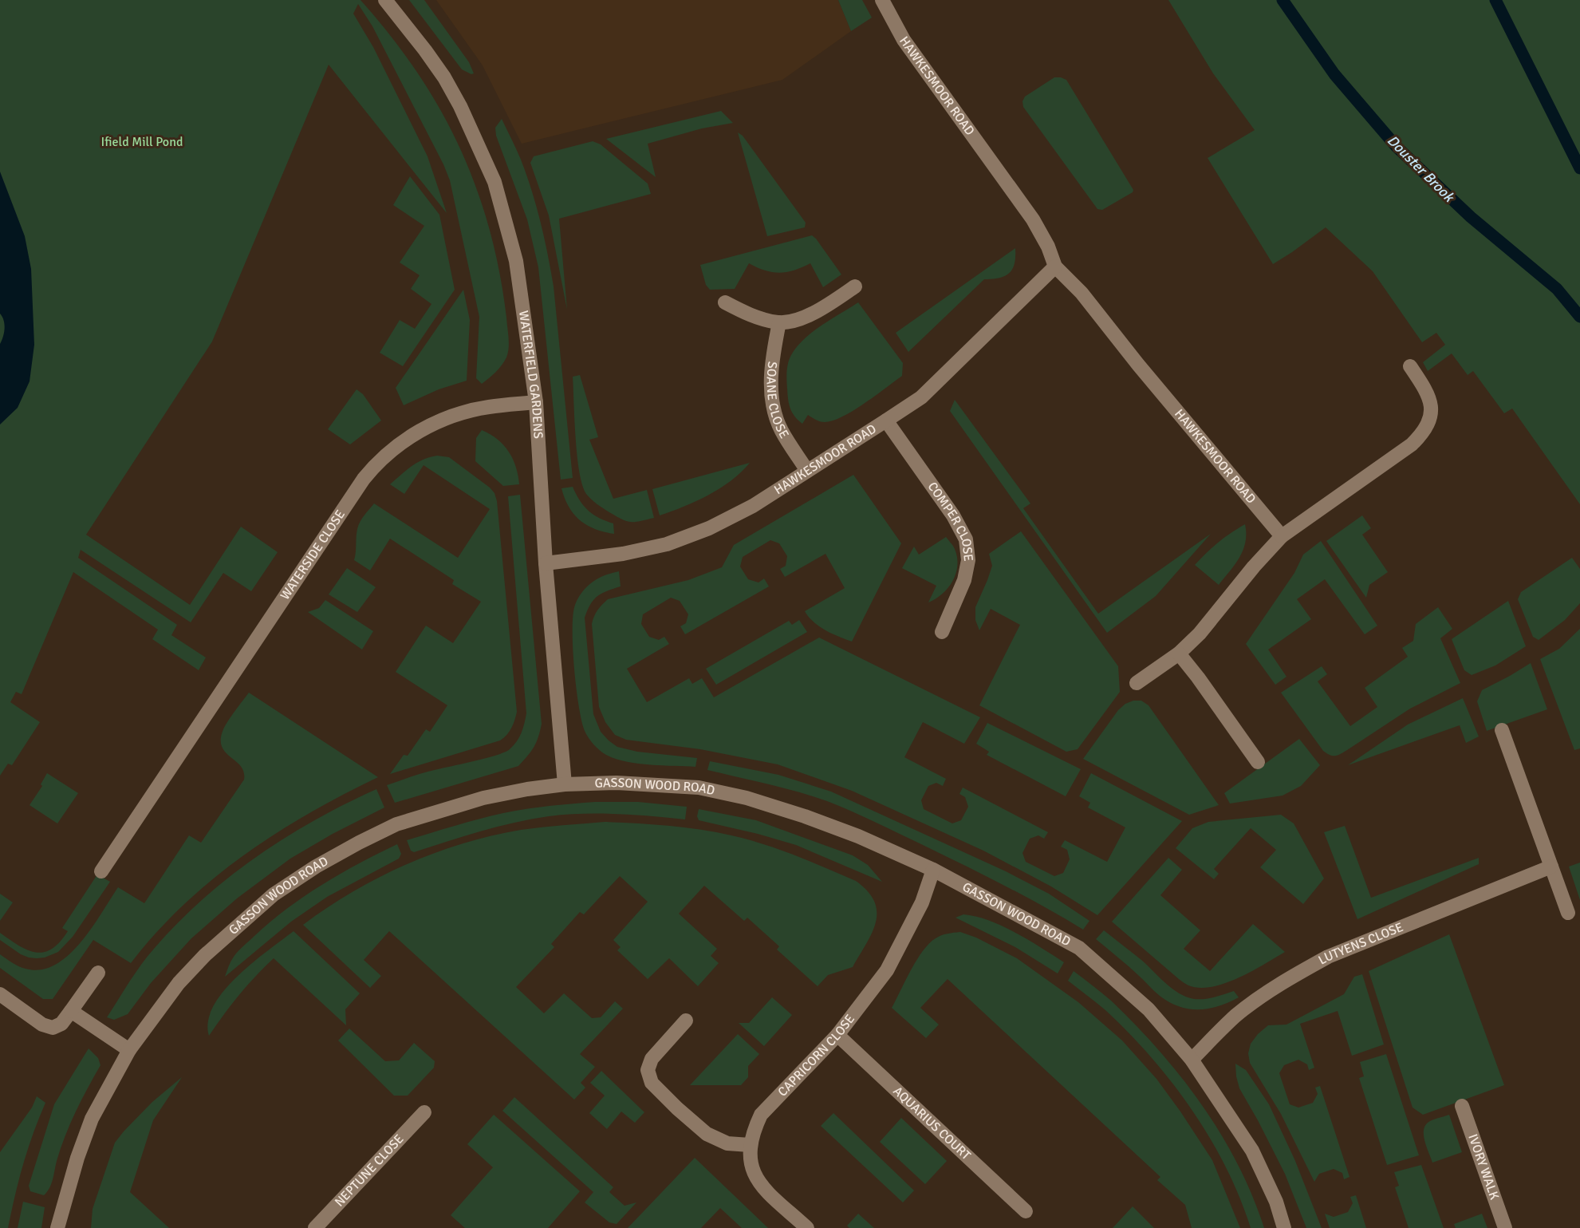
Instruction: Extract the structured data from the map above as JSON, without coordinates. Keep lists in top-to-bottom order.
{
  "streets": {
    "street": [
      "HAWKESMOOR ROAD",
      "WATERFIELD GARDENS",
      "SOANE CLOSE",
      "COMPER CLOSE",
      "WATERSIDE CLOSE",
      "GASSON WOOD ROAD",
      "LUTYENS CLOSE",
      "CAPRICORN CLOSE",
      "AQUARIUS COURT",
      "IVORY WALK",
      "NEPTUNE CLOSE"
    ]
  },
  "crossings": [
    ["HAWKESMOOR ROAD", "WATERFIELD GARDENS"],
    ["HAWKESMOOR ROAD", "SOANE CLOSE"],
    ["HAWKESMOOR ROAD", "COMPER CLOSE"],
    ["WATERFIELD GARDENS", "WATERSIDE CLOSE"],
    ["WATERFIELD GARDENS", "GASSON WOOD ROAD"],
    ["GASSON WOOD ROAD", "LUTYENS CLOSE"],
    ["GASSON WOOD ROAD", "CAPRICORN CLOSE"],
    ["CAPRICORN CLOSE", "AQUARIUS COURT"]
  ],
  "water": ["Douster Brook"],
  "parks": ["Ifield Mill Pond"]
}
